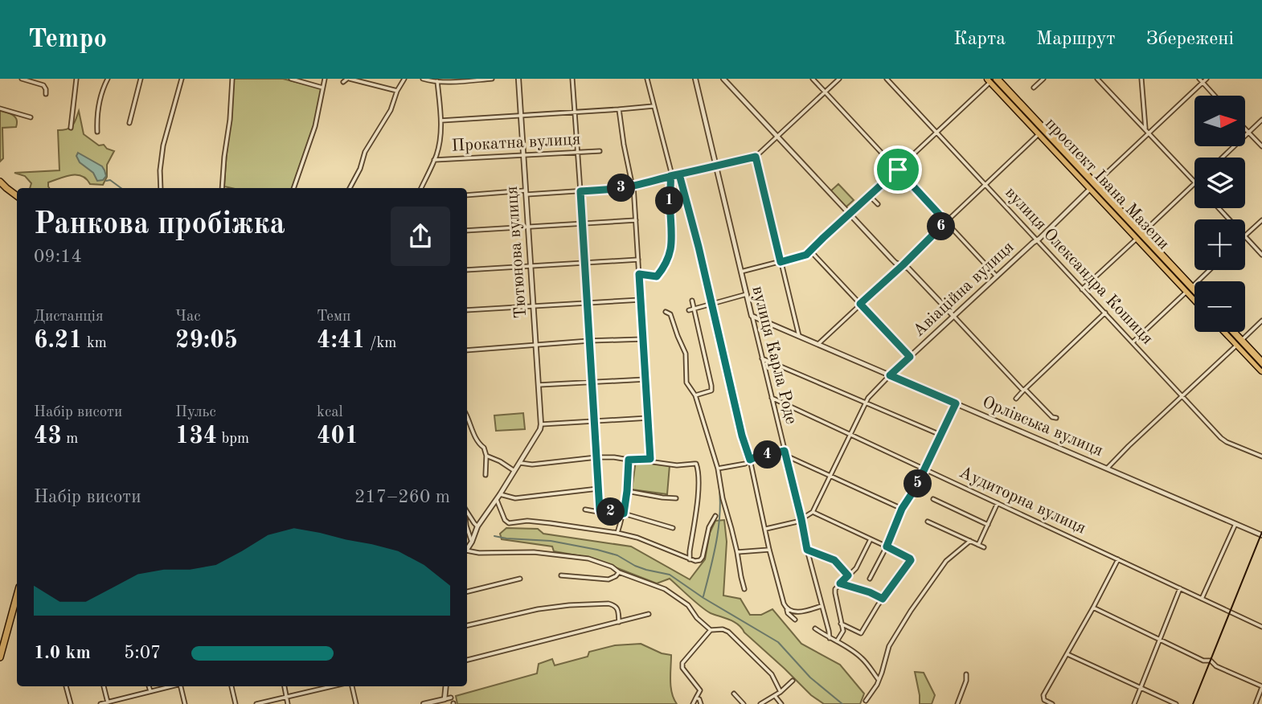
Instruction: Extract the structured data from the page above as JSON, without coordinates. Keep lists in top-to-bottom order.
{
  "streets": {
    "highway": ["проспект Івана Мазепи"],
    "street": [
      "Прокатна вулиця",
      "Тютюнова вулиця",
      "вулиця Олександра Кошиця",
      "Авіаційна вулиця",
      "вулиця Карла Роде",
      "Орлівська вулиця",
      "Аудиторна вулиця"
    ]
  },
  "crossings": [
    ["Прокатна вулиця", "Тютюнова вулиця"],
    ["проспект Івана Мазепи", "Авіаційна вулиця"],
    ["вулиця Олександра Кошиця", "Авіаційна вулиця"],
    ["Авіаційна вулиця", "Орлівська вулиця"],
    ["Авіаційна вулиця", "Аудиторна вулиця"],
    ["вулиця Карла Роде", "Орлівська вулиця"],
    ["вулиця Карла Роде", "Аудиторна вулиця"]
  ],
  "north": "right",
  "page": {
    "header": "Tempo",
    "nav": ["Карта", "Маршрут", "Збережені"],
    "map_buttons": ["+", "−"],
    "pins": [
      "3",
      "1",
      "6",
      "4",
      "5",
      "2"
    ],
    "heading": ["Ранкова пробіжка", "09:14"],
    "stats": [
      ["Дистанція", "6.21 km"],
      ["Час", "29:05"],
      ["Темп", "4:41 /km"],
      ["Набір висоти", "43 m"],
      ["Пульс", "134 bpm"],
      ["kcal", "401"]
    ],
    "chart": ["Набір висоти", "217–260 m"],
    "list": [
      {
        "name": "1.0 km",
        "note": "5:07"
      }
    ]
  }
}
